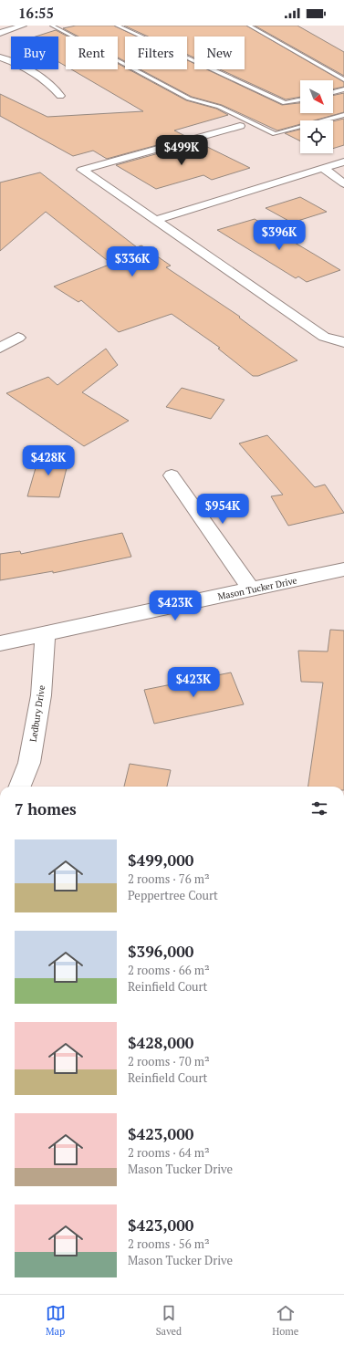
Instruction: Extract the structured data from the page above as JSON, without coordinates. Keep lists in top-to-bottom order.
{
  "streets": {
    "street": ["Mason Tucker Drive", "Ledbury Drive"]
  },
  "crossings": [
    ["Mason Tucker Drive", "Ledbury Drive"]
  ],
  "north": "bottom right",
  "page": {
    "status": "16:55",
    "chip": [
      "Buy",
      "Rent",
      "Filters",
      "New"
    ],
    "price": [
      "$499K",
      "$396K",
      "$336K",
      "$428K",
      "$954K",
      "$423K",
      "$423K"
    ],
    "heading": "7 homes",
    "list": [
      {
        "name": "$499,000",
        "note": "2 rooms · 76 m² · Peppertree Court"
      },
      {
        "name": "$396,000",
        "note": "2 rooms · 66 m² · Reinfield Court"
      },
      {
        "name": "$428,000",
        "note": "2 rooms · 70 m² · Reinfield Court"
      },
      {
        "name": "$423,000",
        "note": "2 rooms · 64 m² · Mason Tucker Drive"
      },
      {
        "name": "$423,000",
        "note": "2 rooms · 56 m² · Mason Tucker Drive"
      }
    ],
    "tabs": ["Map", "Saved", "Home"]
  }
}
